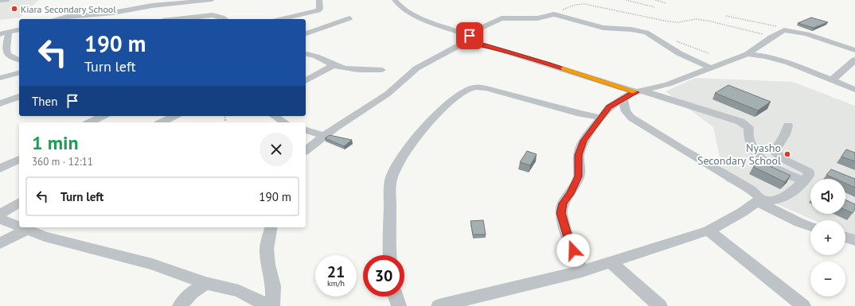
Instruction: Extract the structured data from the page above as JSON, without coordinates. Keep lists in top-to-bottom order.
{
  "places": ["Kiara Secondary School", "Nyasho Secondary School"],
  "page": {
    "turn": ["190 m", "Turn left"],
    "then": "Then",
    "heading": ["1 min", "360 m · 12:11"],
    "list": [
      {
        "name": "Turn left",
        "value": "190 m"
      }
    ],
    "map_buttons": ["+", "−"],
    "speed": "21 km/h",
    "limit": "30"
  }
}
